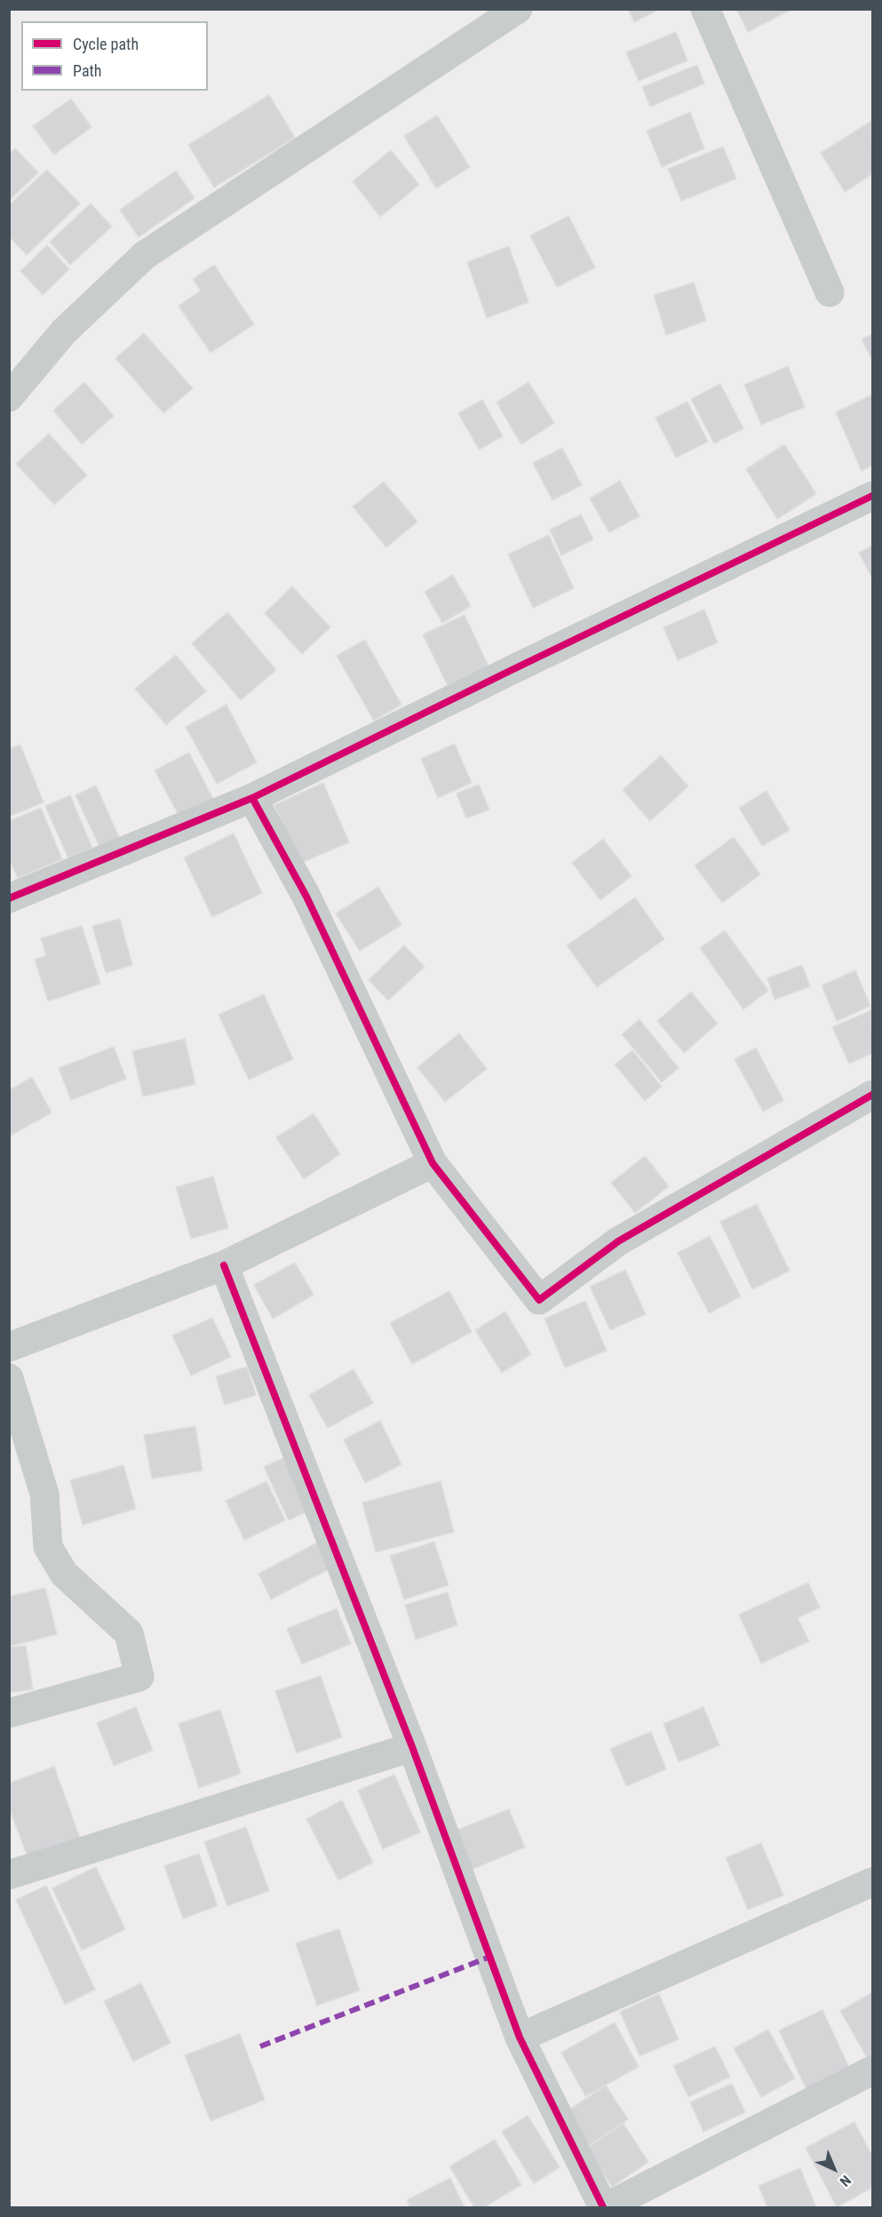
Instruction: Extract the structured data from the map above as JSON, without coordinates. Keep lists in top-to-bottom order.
{
  "legend": ["Cycle path", "Path"],
  "north": "bottom right"
}
